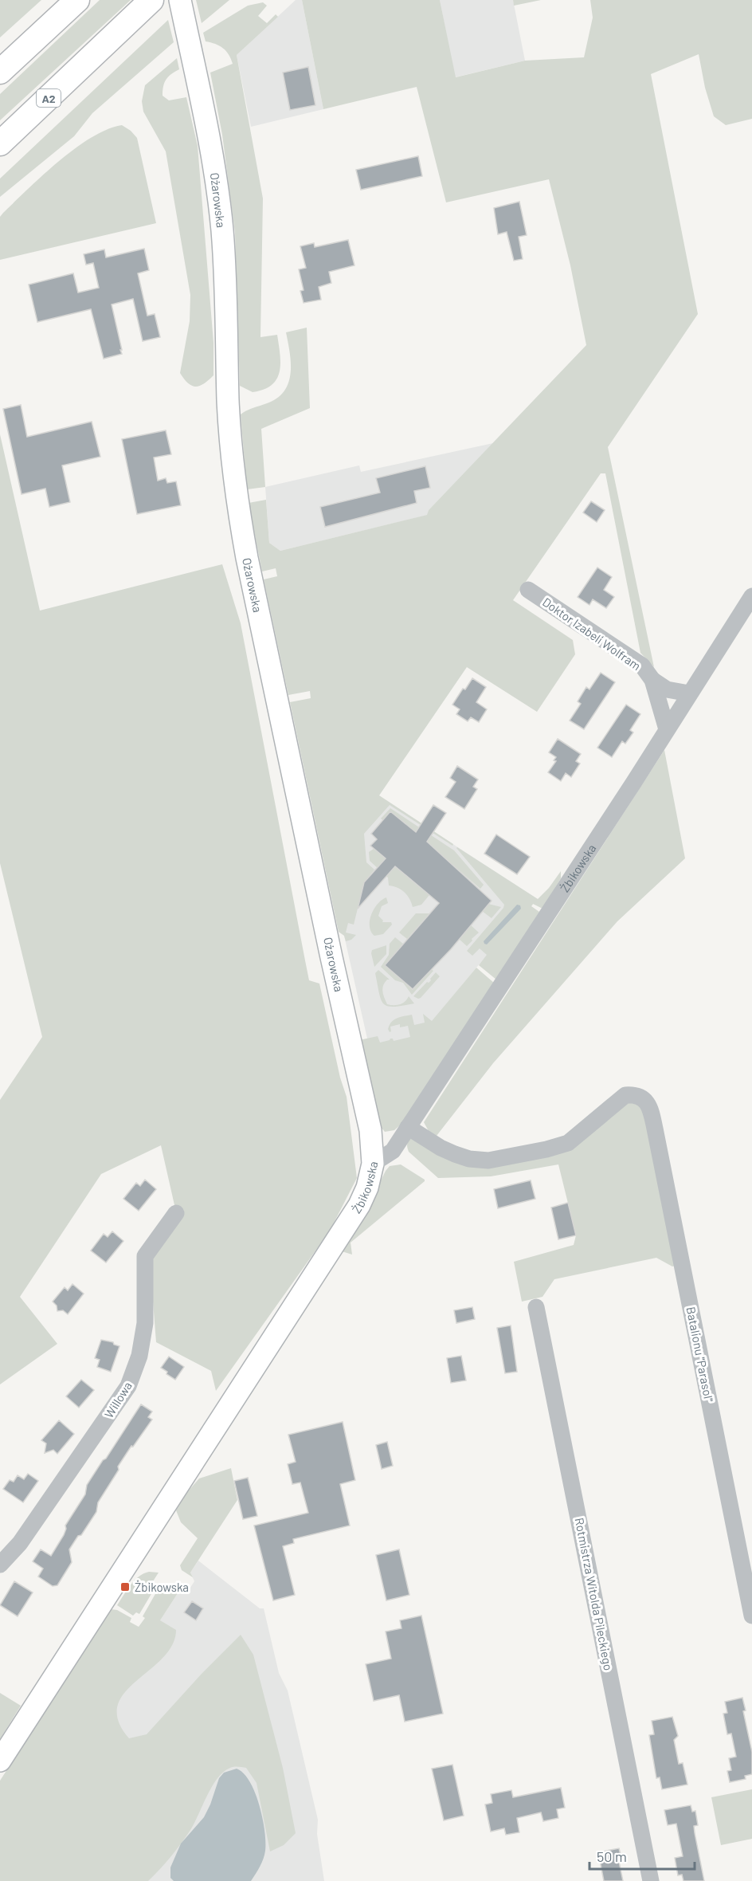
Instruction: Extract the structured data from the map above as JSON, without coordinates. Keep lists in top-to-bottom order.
{
  "streets": {
    "highway": ["A2"],
    "main road": ["Ożarowska", "Żbikowska"],
    "street": [
      "Doktor Izabeli Wolfram",
      "Batalionu \"Parasol\"",
      "Willowa",
      "Rotmistrza Witolda Pileckiego"
    ]
  },
  "crossings": [
    ["Ożarowska", "Żbikowska"],
    ["Doktor Izabeli Wolfram", "Żbikowska"],
    ["Żbikowska", "Batalionu \"Parasol\""]
  ],
  "places": {
    "transit": ["Żbikowska"]
  },
  "scale_bar": "50 m"
}
